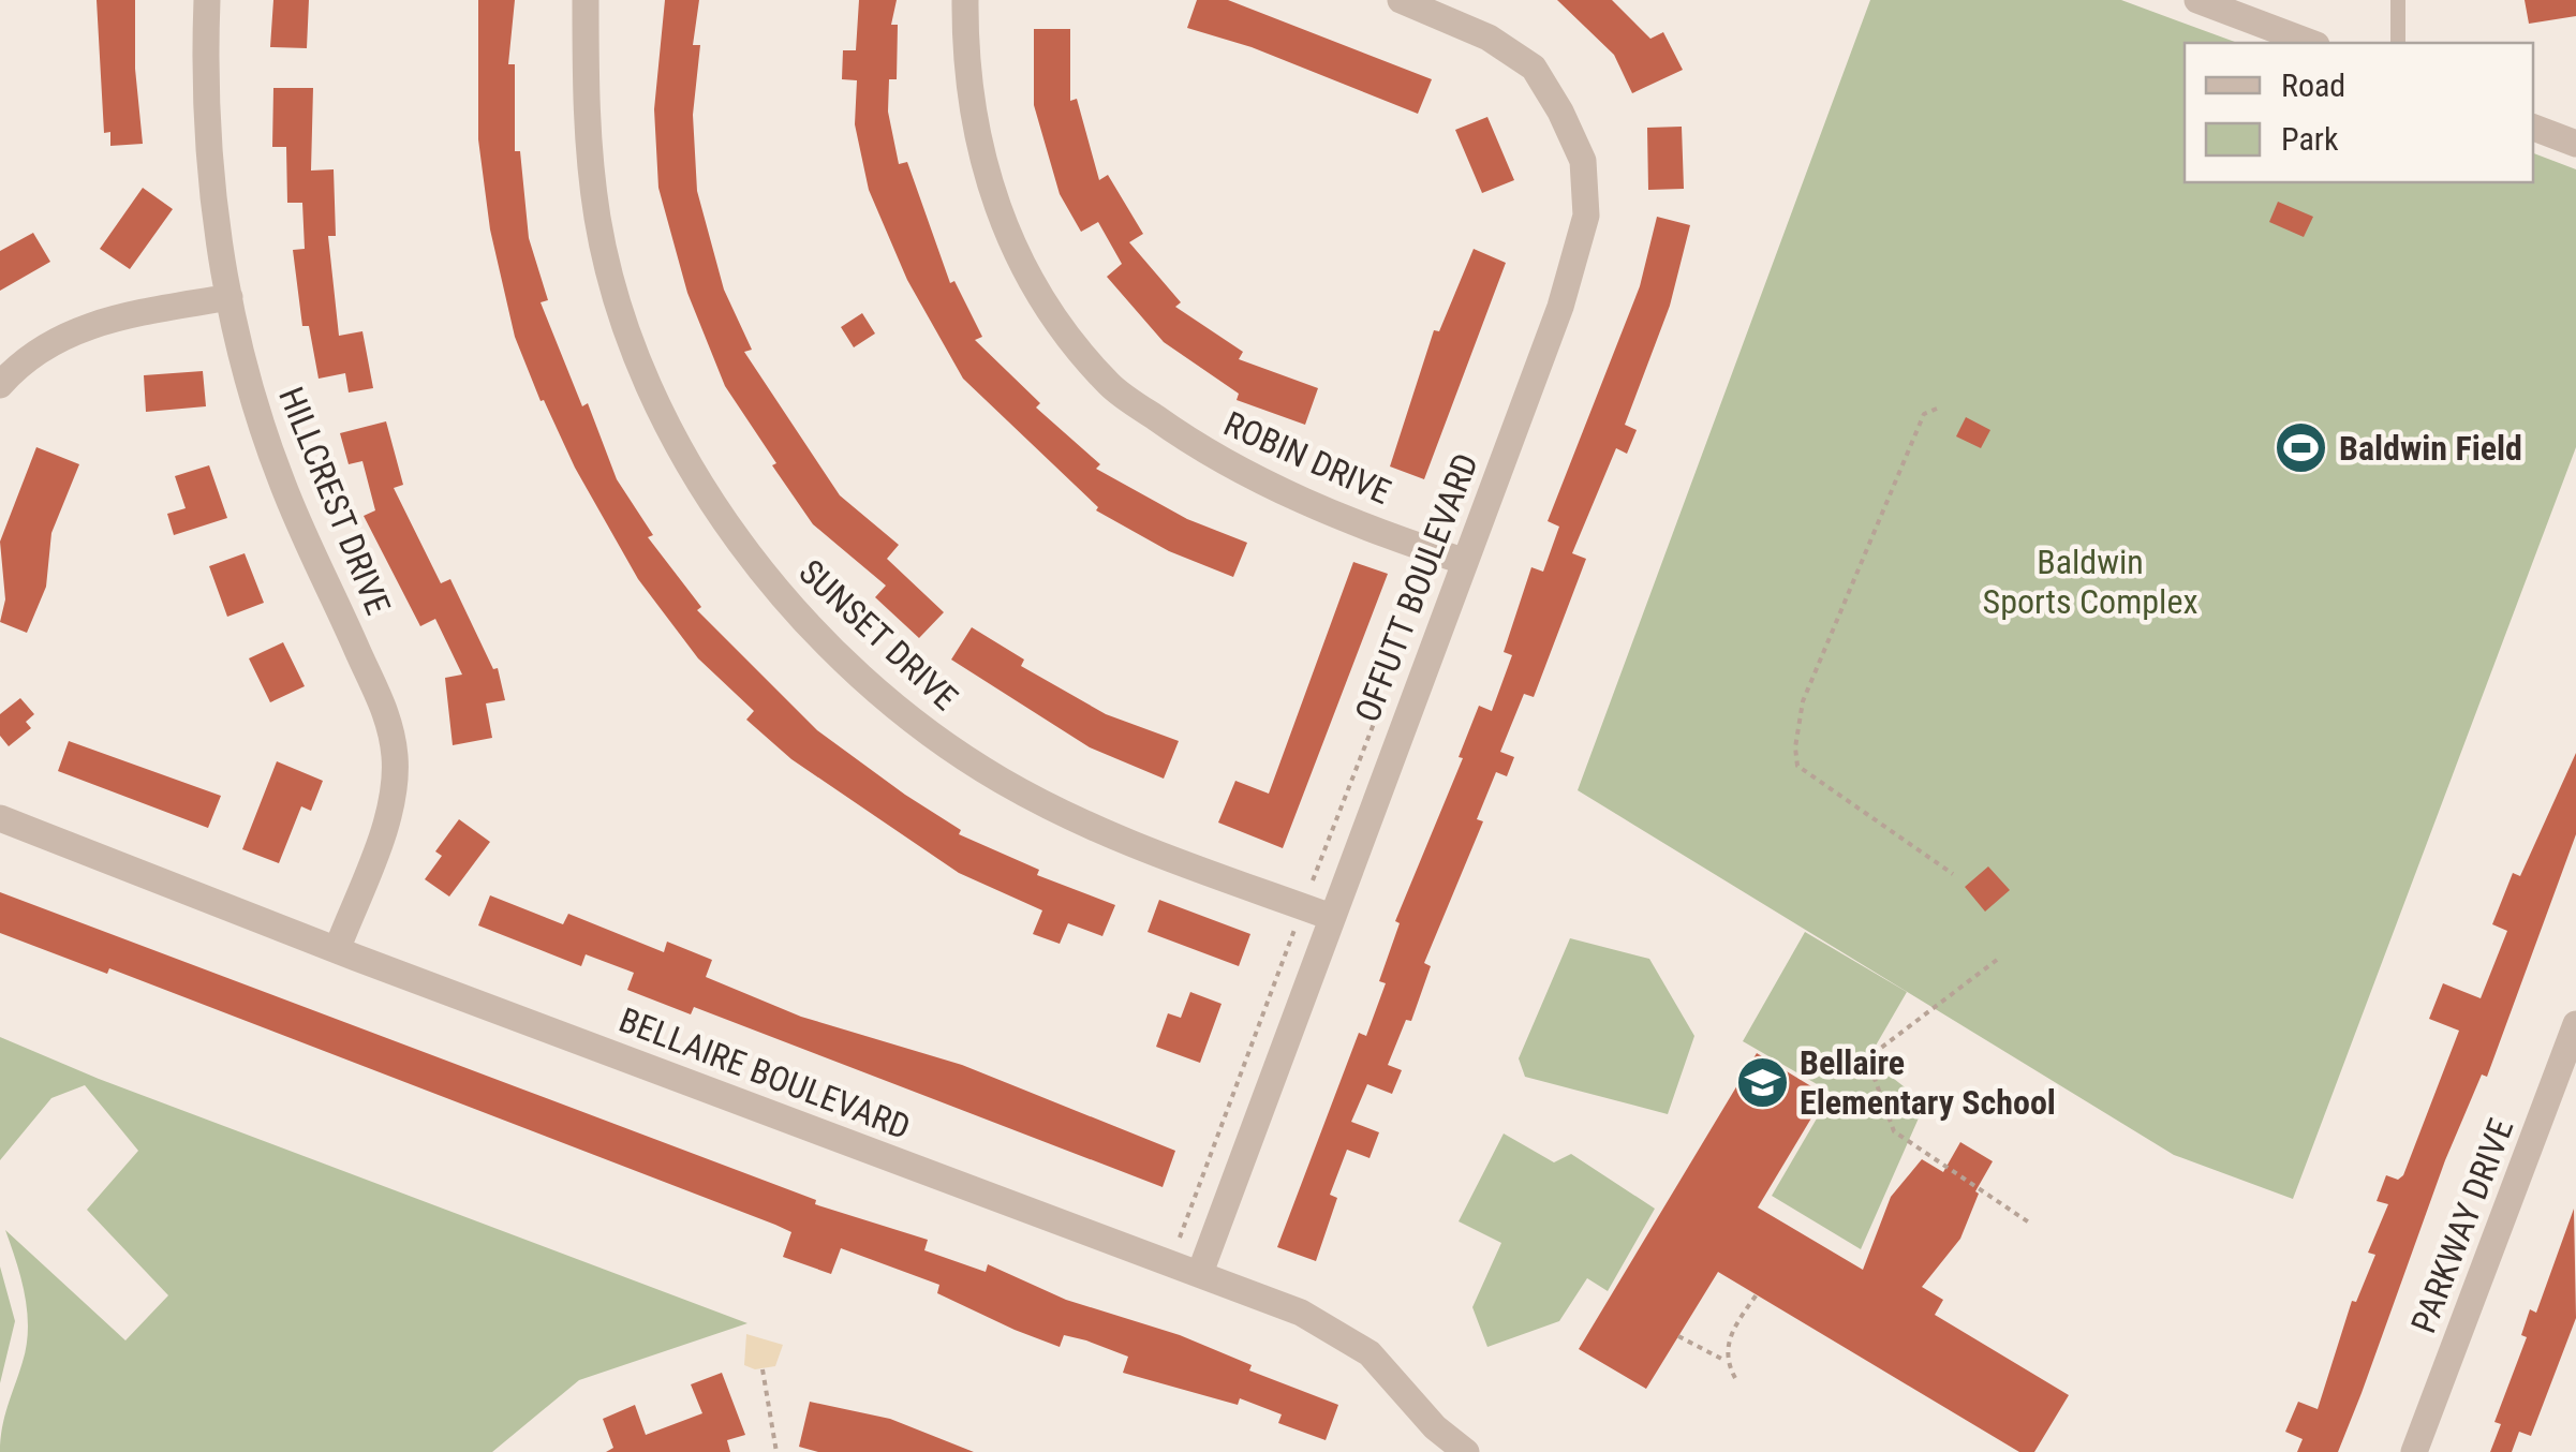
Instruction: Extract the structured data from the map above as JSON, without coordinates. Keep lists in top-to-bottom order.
{
  "streets": {
    "street": [
      "ROBIN DRIVE",
      "HILLCREST DRIVE",
      "OFFUTT BOULEVARD",
      "SUNSET DRIVE",
      "BELLAIRE BOULEVARD",
      "PARKWAY DRIVE"
    ]
  },
  "crossings": [
    ["ROBIN DRIVE", "OFFUTT BOULEVARD"],
    ["HILLCREST DRIVE", "BELLAIRE BOULEVARD"],
    ["OFFUTT BOULEVARD", "SUNSET DRIVE"],
    ["OFFUTT BOULEVARD", "BELLAIRE BOULEVARD"]
  ],
  "parks": ["Baldwin Sports Complex"],
  "places": {
    "sports": ["Baldwin Field"],
    "school or university": ["Bellaire Elementary School"]
  },
  "legend": ["Road", "Park"]
}
